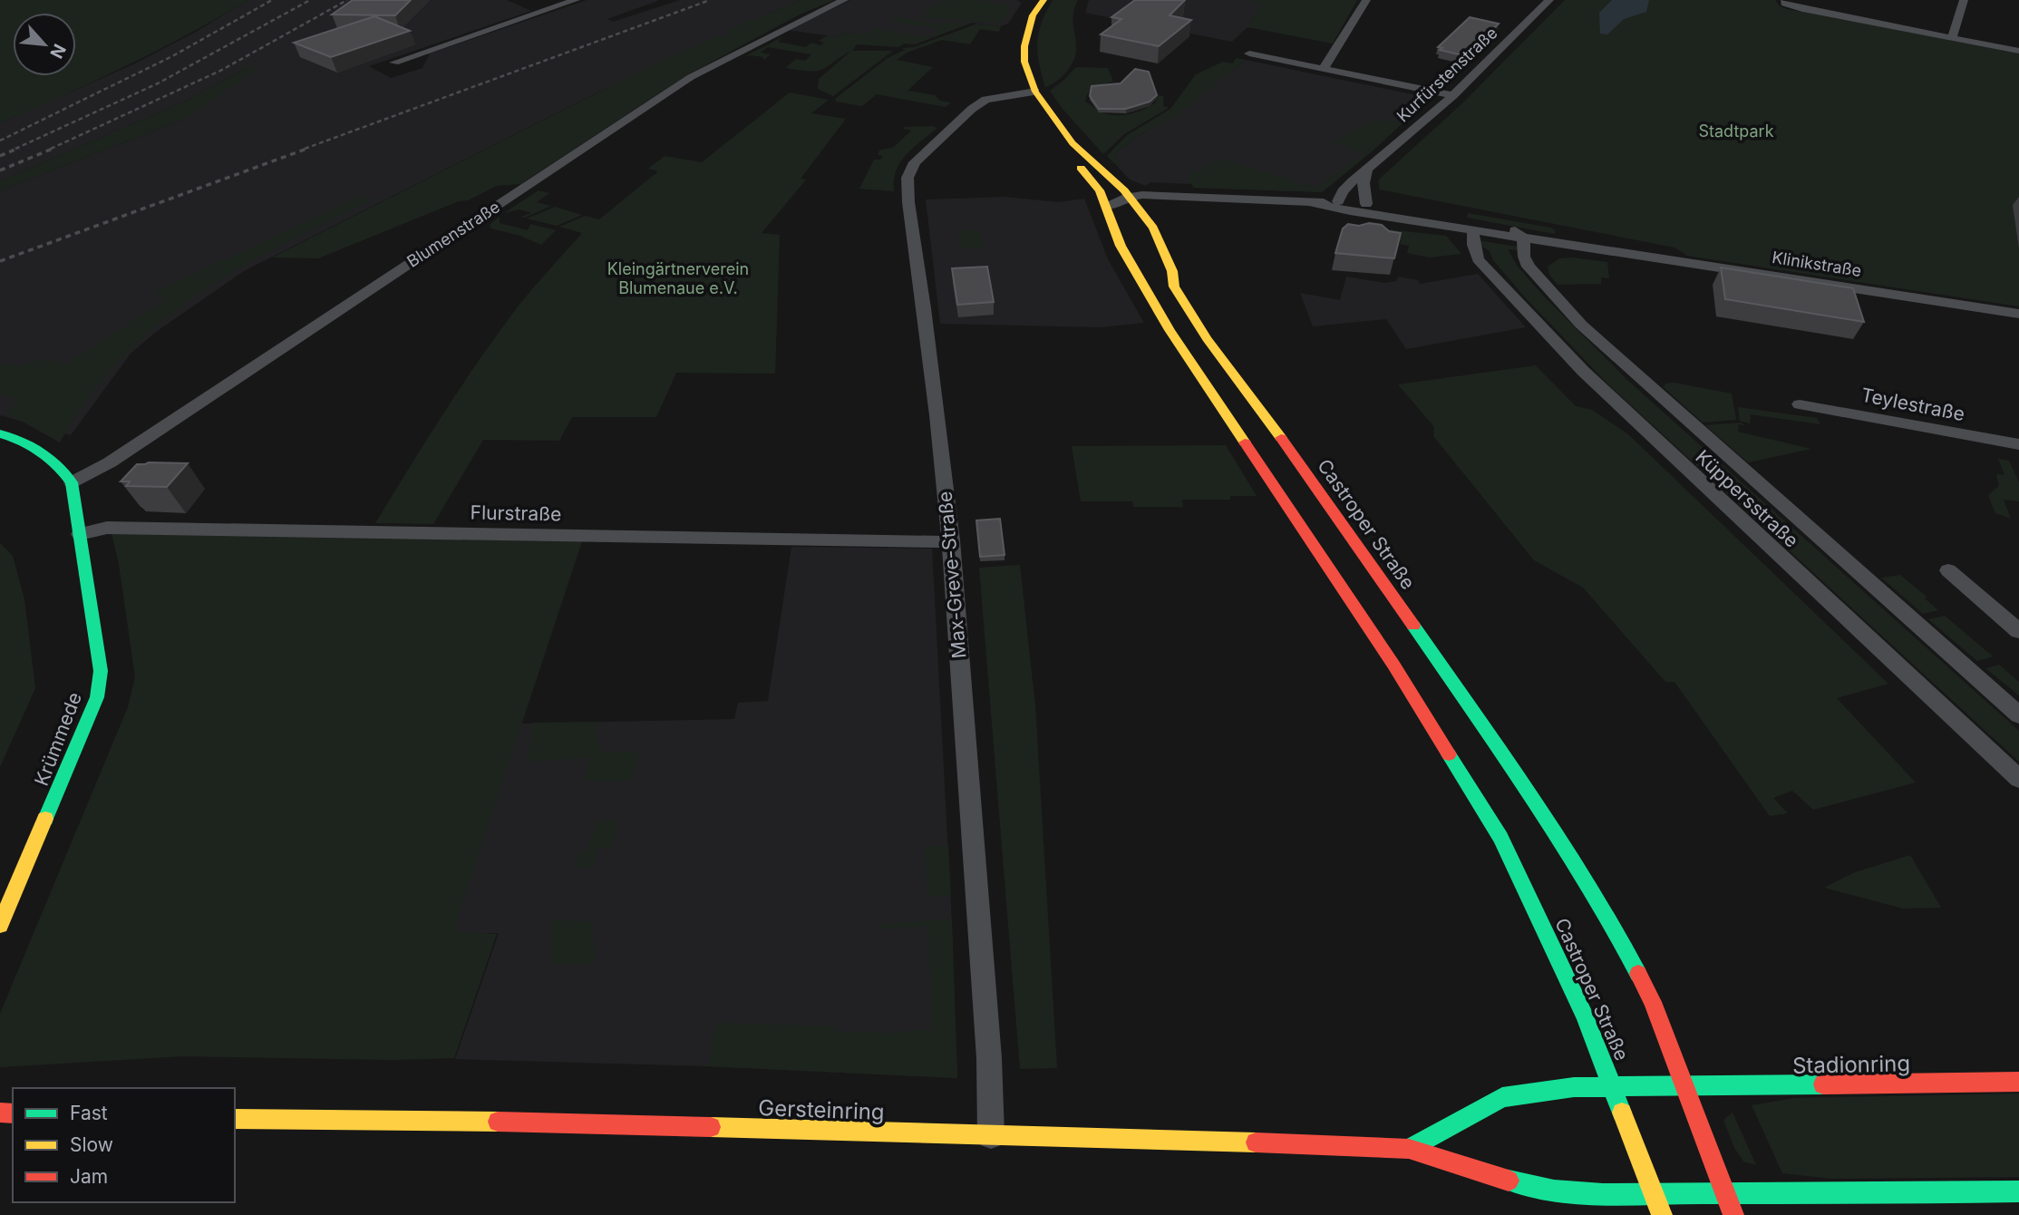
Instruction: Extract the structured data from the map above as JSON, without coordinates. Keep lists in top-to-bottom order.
{
  "streets": {
    "main road": [
      "Castroper Straße",
      "Krümmede",
      "Stadionring",
      "Gersteinring"
    ],
    "street": [
      "Kurfürstenstraße",
      "Blumenstraße",
      "Klinikstraße",
      "Teylestraße",
      "Küppersstraße",
      "Flurstraße",
      "Max-Greve-Straße"
    ]
  },
  "crossings": [
    ["Kurfürstenstraße", "Klinikstraße"],
    ["Blumenstraße", "Krümmede"],
    ["Klinikstraße", "Küppersstraße"],
    ["Klinikstraße", "Castroper Straße"],
    ["Flurstraße", "Max-Greve-Straße"],
    ["Flurstraße", "Krümmede"],
    ["Castroper Straße", "Max-Greve-Straße"],
    ["Castroper Straße", "Stadionring"],
    ["Castroper Straße", "Gersteinring"],
    ["Max-Greve-Straße", "Gersteinring"]
  ],
  "parks": ["Stadtpark", "Kleingärtnerverein Blumenaue e.V."],
  "legend": ["Fast", "Slow", "Jam"],
  "north": "bottom right"
}
